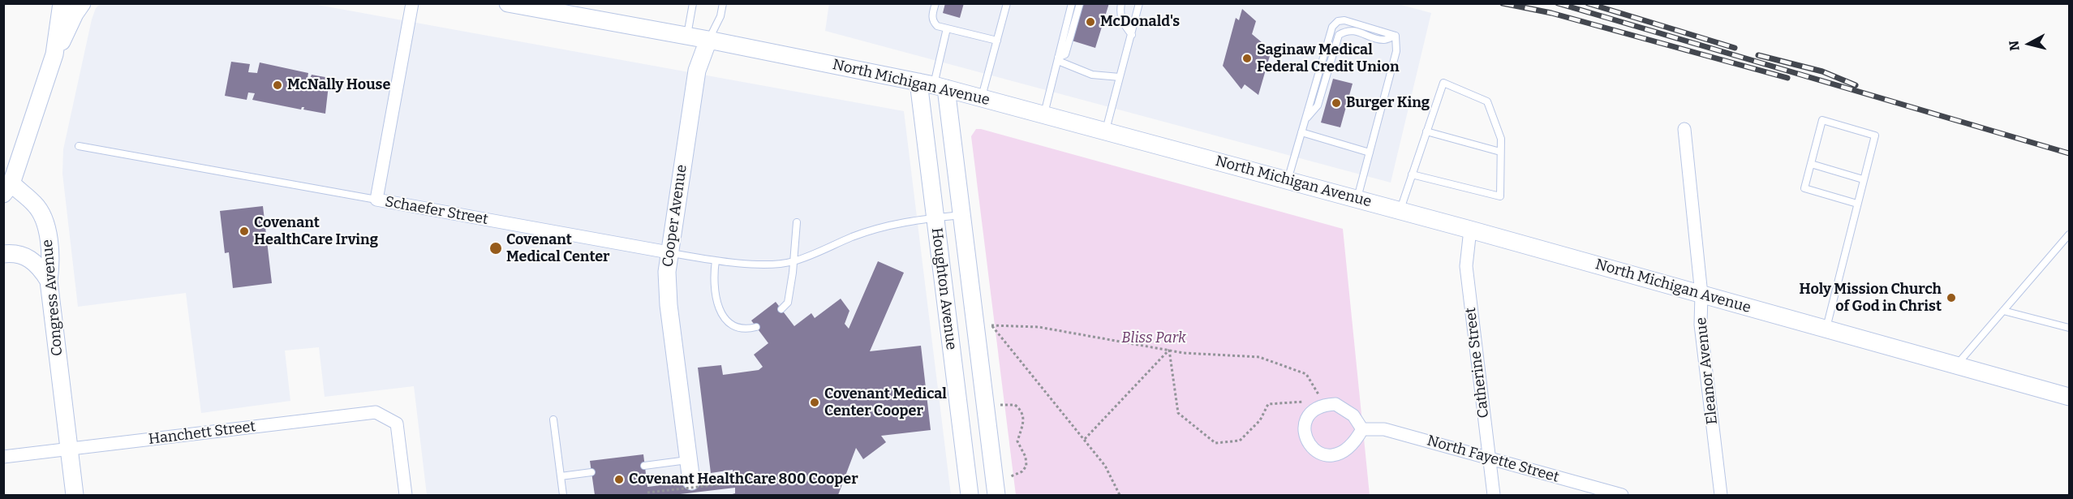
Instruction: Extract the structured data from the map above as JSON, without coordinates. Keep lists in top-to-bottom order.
{
  "streets": {
    "main road": [
      "North Michigan Avenue",
      "Cooper Avenue",
      "Houghton Avenue",
      "Congress Avenue"
    ],
    "street": [
      "Schaefer Street",
      "Catherine Street",
      "Eleanor Avenue",
      "Hanchett Street",
      "North Fayette Street"
    ]
  },
  "crossings": [
    ["North Michigan Avenue", "Cooper Avenue"],
    ["North Michigan Avenue", "Houghton Avenue"],
    ["North Michigan Avenue", "Catherine Street"],
    ["North Michigan Avenue", "Eleanor Avenue"],
    ["Schaefer Street", "Cooper Avenue"],
    ["Congress Avenue", "Hanchett Street"],
    ["Catherine Street", "North Fayette Street"]
  ],
  "parks": ["Bliss Park"],
  "places": [
    "McDonald's",
    "Saginaw Medical Federal Credit Union",
    "McNally House",
    "Burger King",
    "Covenant HealthCare Irving",
    "Covenant Medical Center",
    "Holy Mission Church of God in Christ",
    "Covenant Medical Center Cooper",
    "Covenant HealthCare 800 Cooper"
  ],
  "north": "left"
}
